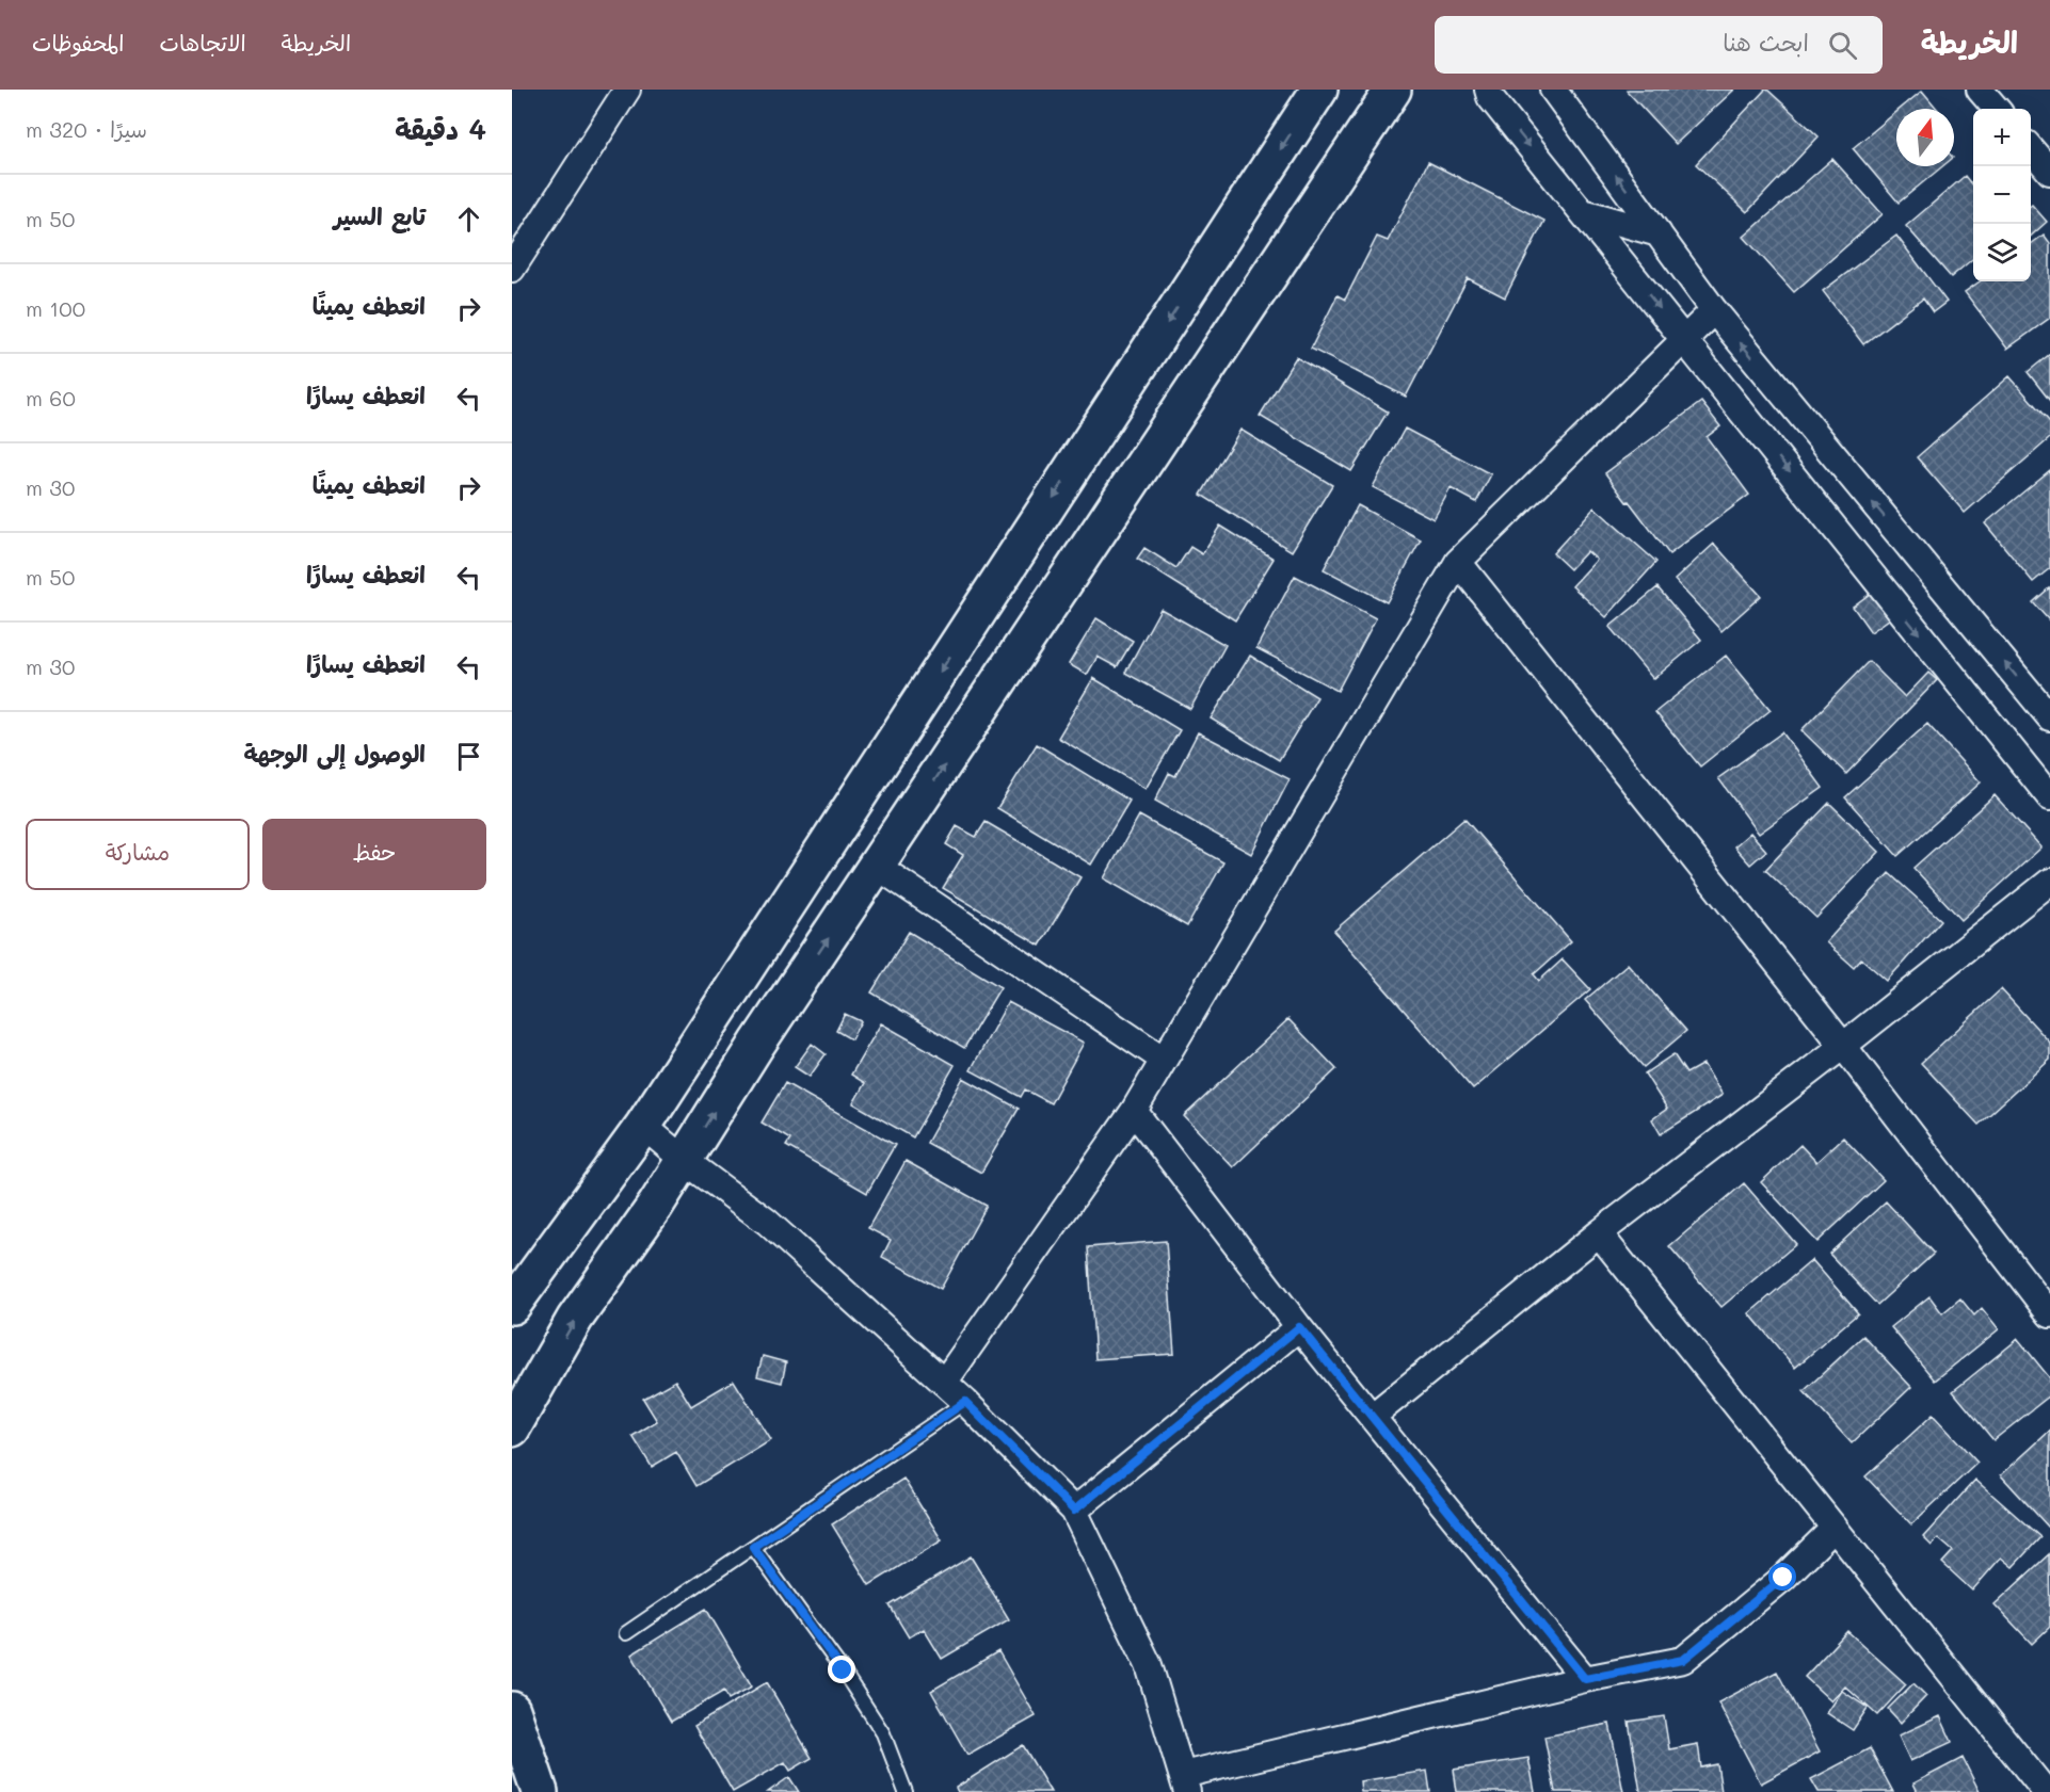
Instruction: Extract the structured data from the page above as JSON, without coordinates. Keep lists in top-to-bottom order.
{
  "north": "top",
  "page": {
    "header": "الخريطة",
    "search": "ابحث هنا",
    "nav": ["الخريطة", "الاتجاهات", "المحفوظات"],
    "heading": ["4 دقيقة", "سيرًا · 320 m"],
    "map_buttons": ["+", "−"],
    "list": [
      ["تابع السير", "50 m"],
      ["انعطف يمينًا", "100 m"],
      ["انعطف يسارًا", "60 m"],
      ["انعطف يمينًا", "30 m"],
      ["انعطف يسارًا", "50 m"],
      ["انعطف يسارًا", "30 m"],
      "الوصول إلى الوجهة"
    ],
    "buttons": ["حفظ", "مشاركة"]
  }
}
